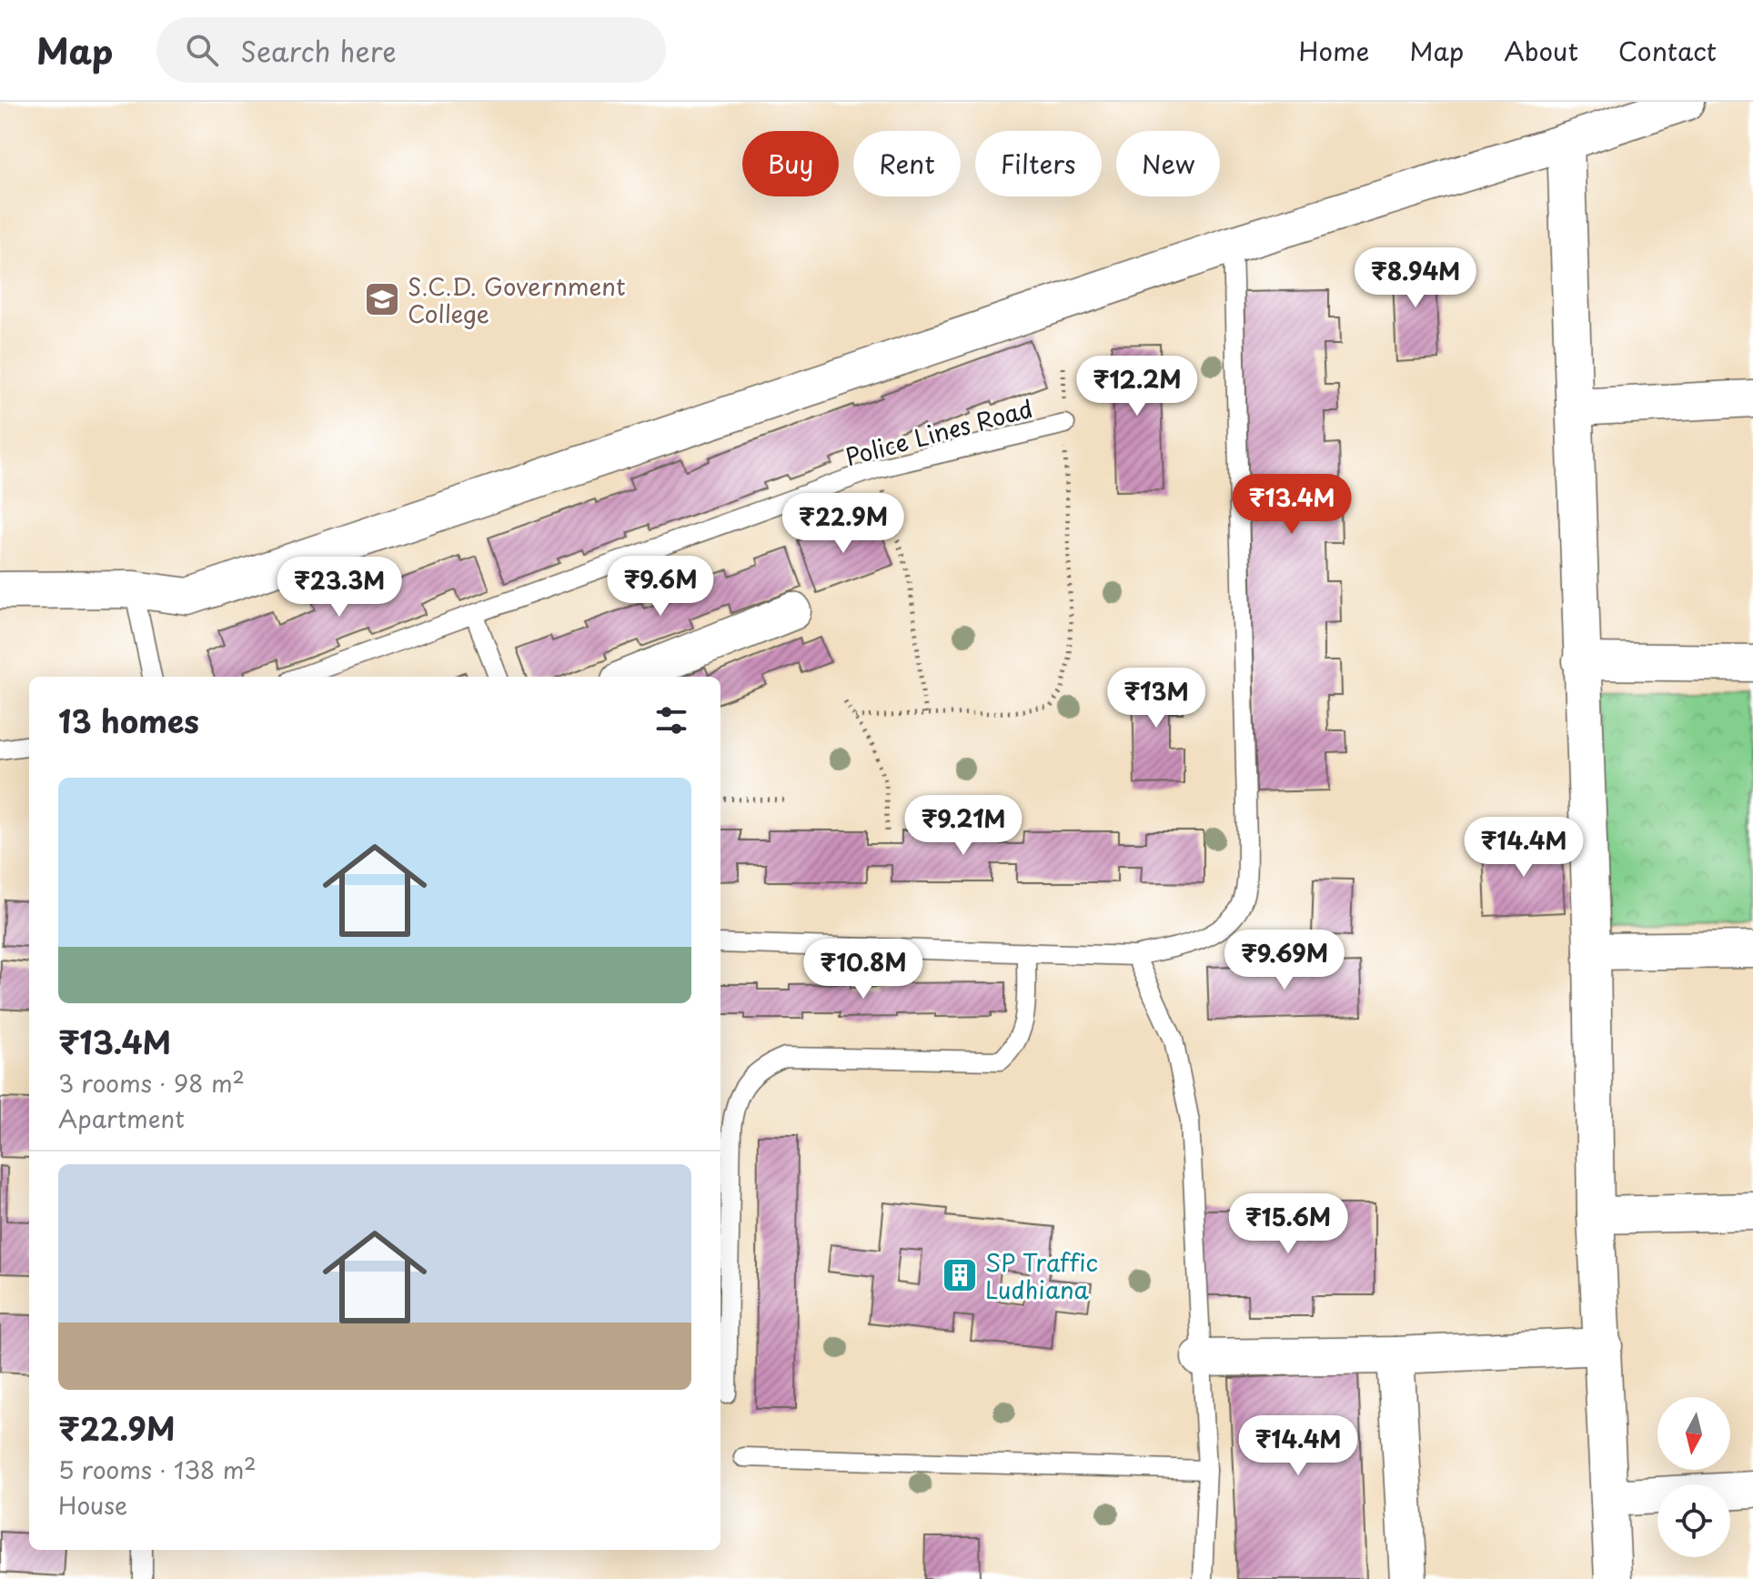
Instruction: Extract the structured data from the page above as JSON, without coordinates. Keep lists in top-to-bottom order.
{
  "streets": {
    "lane": ["Police Lines Road"]
  },
  "places": {
    "school or university": ["S.C.D. Government College"],
    "building": ["SP Traffic Ludhiana"]
  },
  "north": "bottom",
  "page": {
    "header": "Map",
    "search": "Search here",
    "nav": [
      "Home",
      "Map",
      "About",
      "Contact"
    ],
    "chip": [
      "Buy",
      "Rent",
      "Filters",
      "New"
    ],
    "price": [
      "₹8.94M",
      "₹12.2M",
      "₹13.4M",
      "₹22.9M",
      "₹9.6M",
      "₹23.3M",
      "₹13M",
      "₹9.21M",
      "₹14.4M",
      "₹9.69M",
      "₹10.8M",
      "₹15.6M",
      "₹14.4M"
    ],
    "heading": "13 homes",
    "list": [
      {
        "name": "₹13.4M",
        "note": "3 rooms · 98 m² · Apartment"
      },
      {
        "name": "₹22.9M",
        "note": "5 rooms · 138 m² · House"
      }
    ]
  }
}
